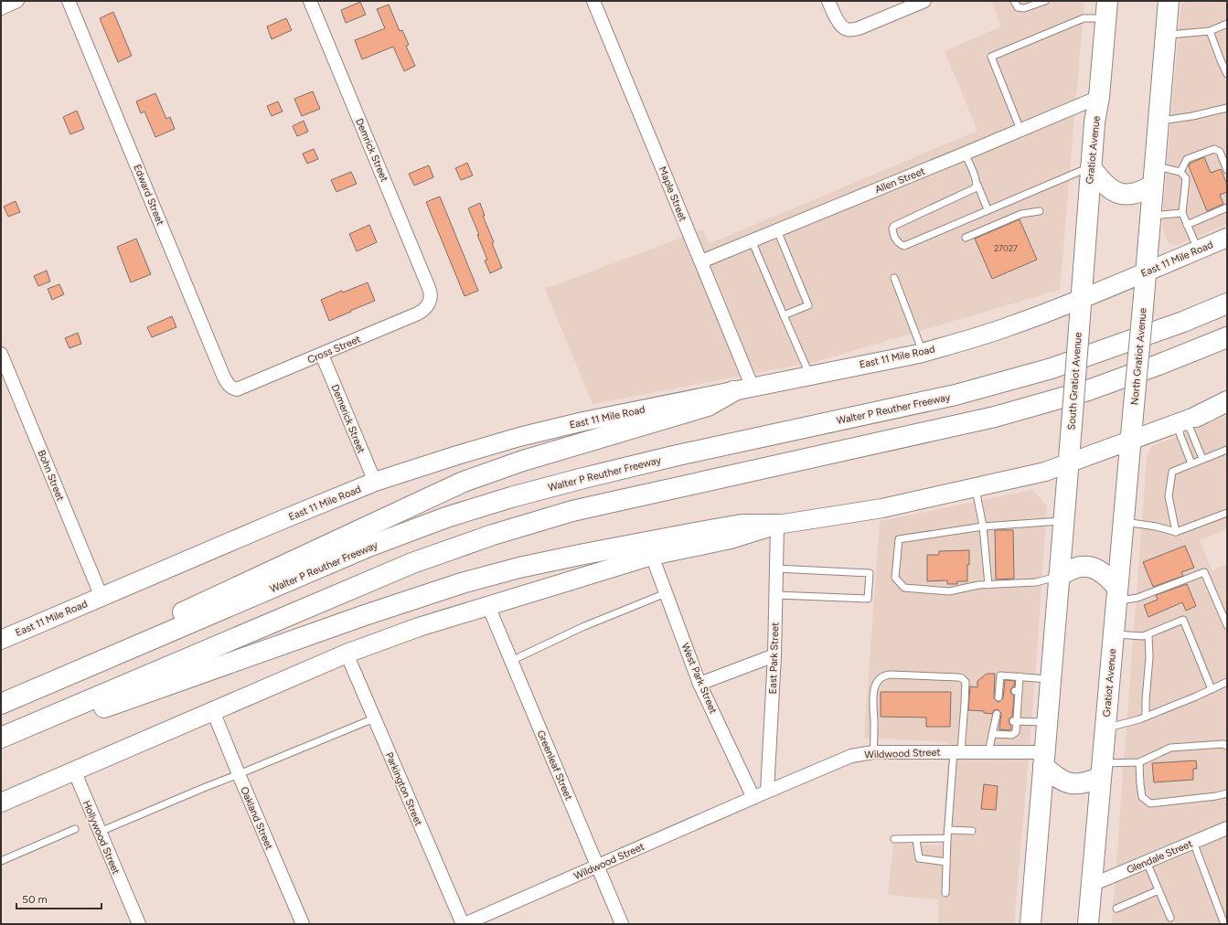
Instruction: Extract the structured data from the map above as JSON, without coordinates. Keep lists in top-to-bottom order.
{
  "streets": {
    "main road": [
      "Gratiot Avenue",
      "East 11 Mile Road",
      "North Gratiot Avenue",
      "South Gratiot Avenue",
      "Walter P Reuther Freeway"
    ],
    "street": [
      "Demrick Street",
      "Allen Street",
      "Maple Street",
      "Edward Street",
      "Cross Street",
      "Demerick Street",
      "Bohn Street",
      "East Park Street",
      "West Park Street",
      "Wildwood Street",
      "Greenleaf Street",
      "Parkington Street",
      "Oakland Street",
      "Hollywood Street",
      "Glendale Street"
    ]
  },
  "crossings": [
    ["Demrick Street", "Cross Street"],
    ["Gratiot Avenue", "Allen Street"],
    ["Gratiot Avenue", "East 11 Mile Road"],
    ["Gratiot Avenue", "North Gratiot Avenue"],
    ["Gratiot Avenue", "South Gratiot Avenue"],
    ["Gratiot Avenue", "Glendale Street"],
    ["Allen Street", "Maple Street"],
    ["Maple Street", "East 11 Mile Road"],
    ["Edward Street", "Cross Street"],
    ["East 11 Mile Road", "North Gratiot Avenue"],
    ["East 11 Mile Road", "South Gratiot Avenue"],
    ["East 11 Mile Road", "Demerick Street"],
    ["East 11 Mile Road", "Bohn Street"],
    ["Cross Street", "Demerick Street"],
    ["East Park Street", "Wildwood Street"],
    ["West Park Street", "Wildwood Street"],
    ["Wildwood Street", "Greenleaf Street"],
    ["Wildwood Street", "Parkington Street"]
  ],
  "house_numbers": ["27027"],
  "scale_bar": "50 m"
}
